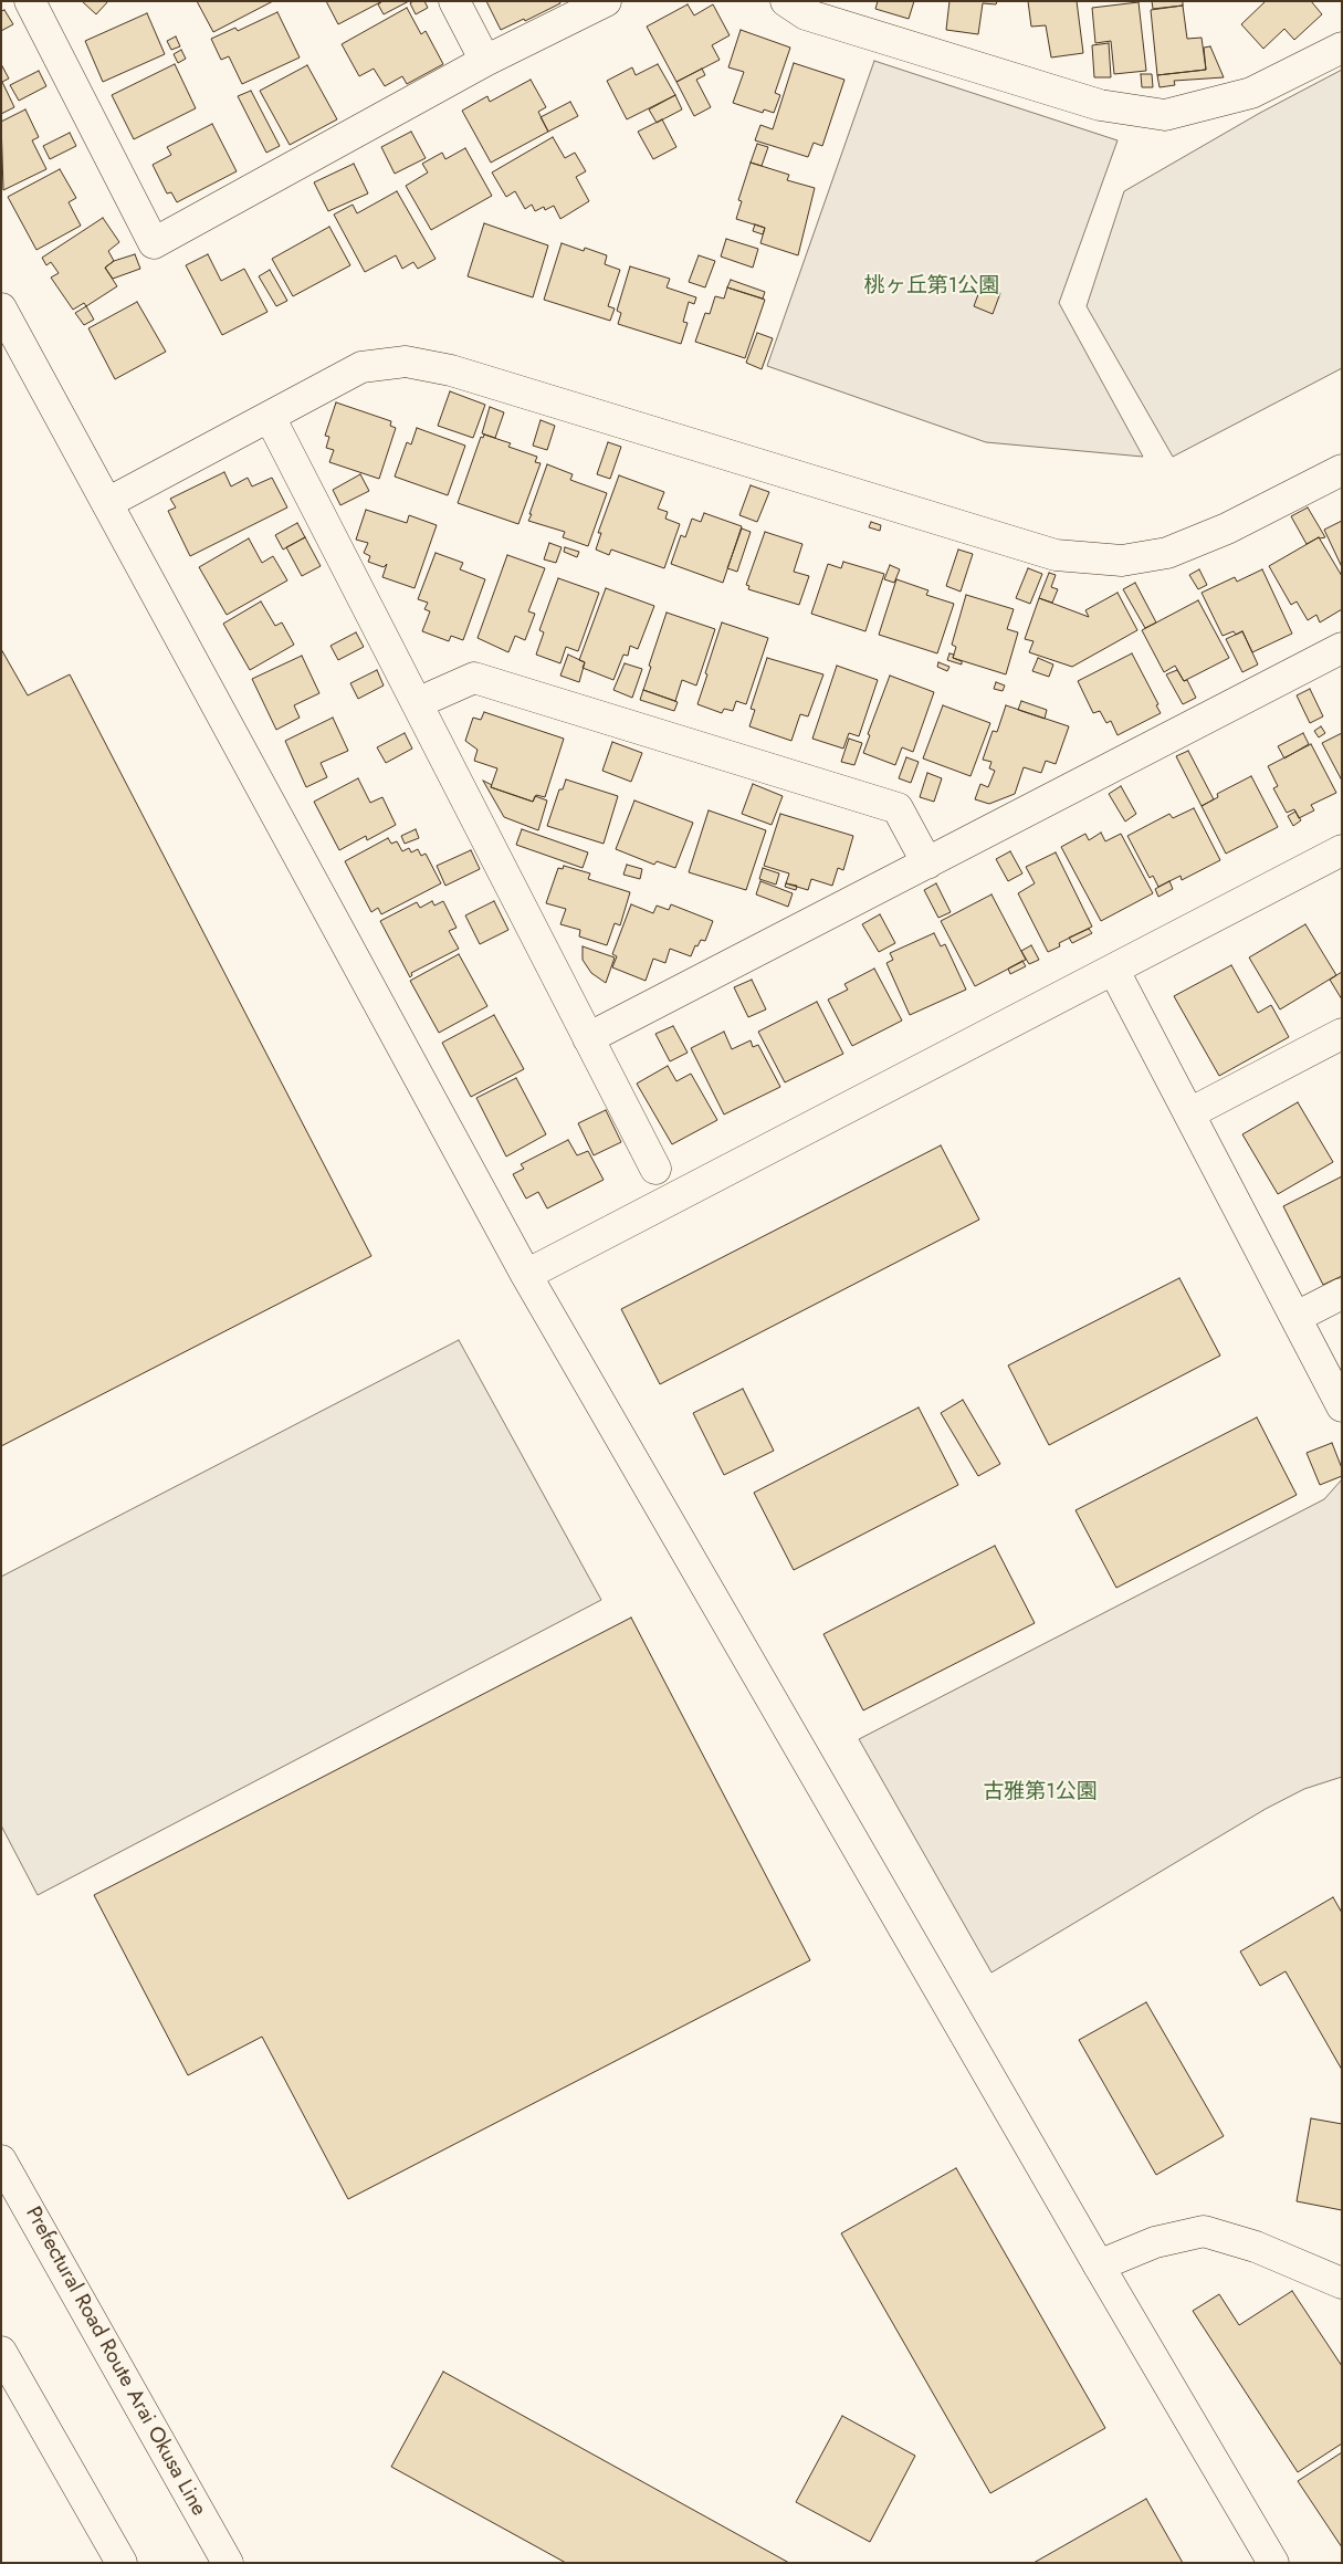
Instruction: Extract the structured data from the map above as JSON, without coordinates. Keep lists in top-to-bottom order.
{
  "streets": {
    "street": ["Prefectural Road Route Arai Okusa Line"]
  },
  "parks": ["桃ヶ丘第1公園", "古雅第1公園"]
}
